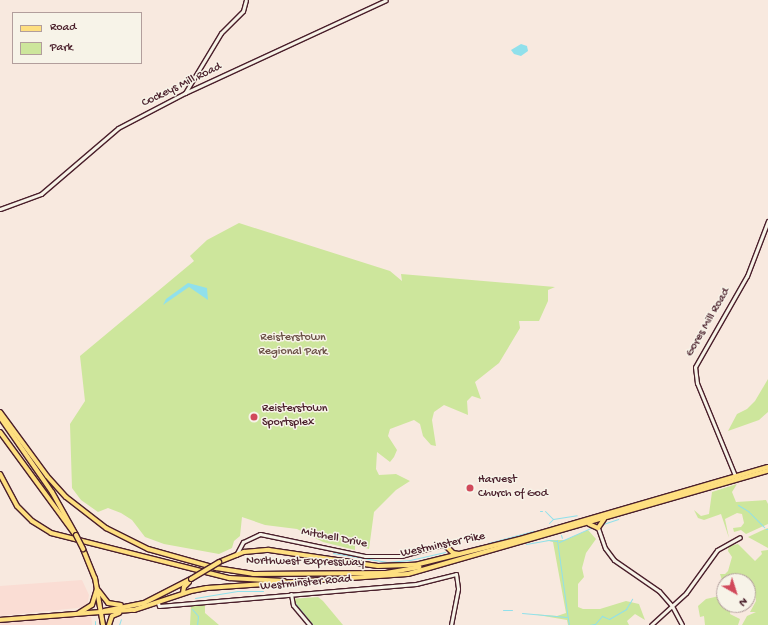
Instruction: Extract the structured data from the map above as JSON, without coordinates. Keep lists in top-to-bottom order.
{
  "streets": {
    "highway": ["Westminster Pike", "Northwest Expressway"],
    "street": [
      "Cockeys Mill Road",
      "Gores Mill Road",
      "Mitchell Drive",
      "Westminster Road"
    ]
  },
  "crossings": [
    ["Gores Mill Road", "Westminster Pike"],
    ["Mitchell Drive", "Westminster Pike"],
    ["Westminster Pike", "Northwest Expressway"],
    ["Westminster Pike", "Westminster Road"]
  ],
  "parks": ["Reisterstown Regional Park"],
  "places": ["Reisterstown Sportsplex", "Harvest Church of God"],
  "legend": ["Road", "Park"],
  "north": "bottom right"
}
